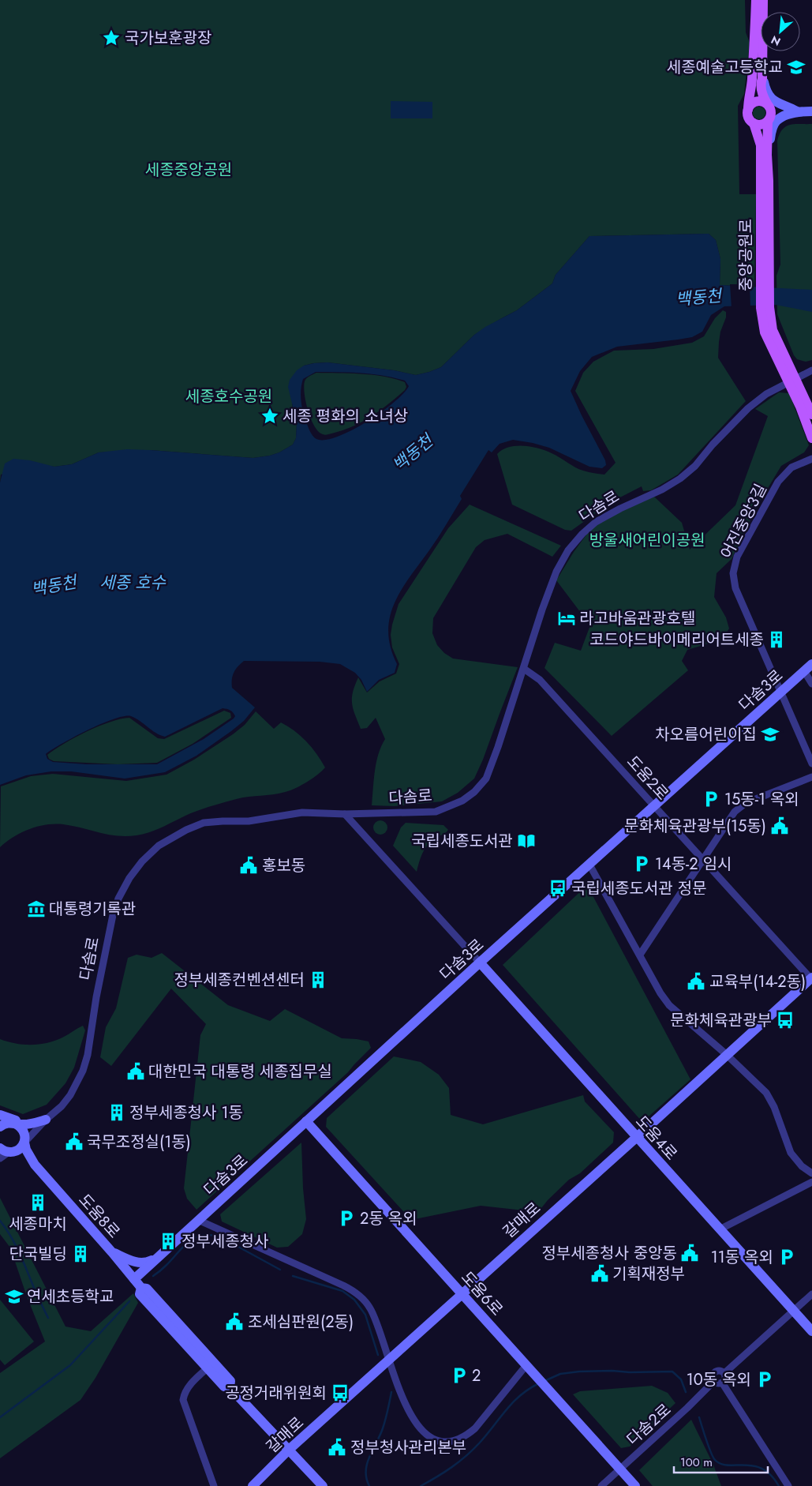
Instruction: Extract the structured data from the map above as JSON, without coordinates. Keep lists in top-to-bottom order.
{
  "streets": {
    "main road": ["중앙공원로"],
    "street": [
      "다솜로",
      "어진중앙3길",
      "다솜3로",
      "도움2로",
      "도움4로",
      "도움8로",
      "갈매로",
      "도움6로",
      "다솜2로"
    ]
  },
  "crossings": [
    ["중앙공원로", "다솜로"],
    ["다솜로", "도움2로"],
    ["다솜로", "도움8로"],
    ["어진중앙3길", "다솜3로"],
    ["다솜3로", "도움2로"],
    ["다솜3로", "도움4로"],
    ["다솜3로", "도움8로"],
    ["다솜3로", "도움6로"],
    ["도움2로", "갈매로"],
    ["도움4로", "갈매로"],
    ["도움8로", "갈매로"],
    ["갈매로", "도움6로"],
    ["도움6로", "다솜2로"]
  ],
  "water": ["백동천", "세종 호수"],
  "parks": ["세종중앙공원", "세종호수공원", "방울새어린이공원"],
  "places": {
    "place": ["국가보훈광장", "세종 평화의 소녀상"],
    "school or university": ["세종예술고등학교", "차오름어린이집", "연세초등학교"],
    "hotel": ["라고바움관광호텔"],
    "building": [
      "코드야드바이메리어트세종",
      "정부세종컨벤션센터",
      "정부세종청사 1동",
      "세종마치",
      "정부세종청사",
      "단국빌딩"
    ],
    "parking": [
      "15동-1 옥외",
      "14동-2 임시",
      "2동 옥외",
      "11동 옥외",
      "2",
      "10동 옥외"
    ],
    "public building": [
      "문화체육관광부(15동)",
      "홍보동",
      "교육부(14-2동)",
      "대한민국 대통령 세종집무실",
      "국무조정실(1동)",
      "정부세종청사 중앙동",
      "기획재정부",
      "조세심판원(2동)",
      "정부청사관리본부"
    ],
    "library": ["국립세종도서관"],
    "bus stop": ["국립세종도서관 정문", "문화체육관광부", "공정거래위원회"],
    "museum": ["대통령기록관"]
  },
  "scale_bar": "100 m",
  "north": "bottom left"
}
